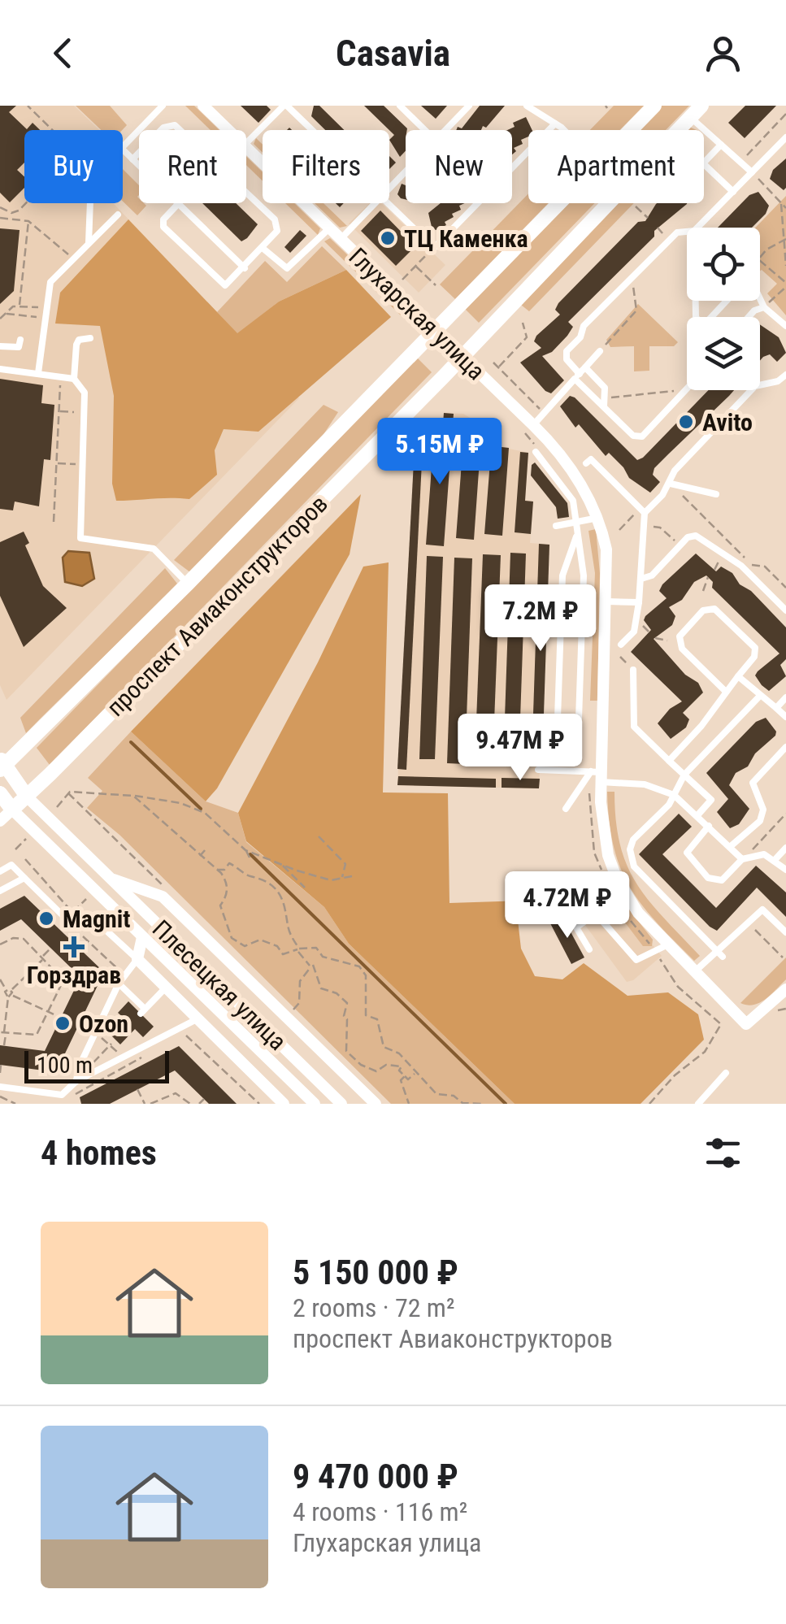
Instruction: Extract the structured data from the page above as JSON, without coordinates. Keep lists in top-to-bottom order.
{
  "streets": {
    "street": ["Глухарская улица", "проспект Авиаконструкторов", "Плесецкая улица"]
  },
  "crossings": [
    ["Глухарская улица", "проспект Авиаконструкторов"],
    ["проспект Авиаконструкторов", "Плесецкая улица"]
  ],
  "places": {
    "other": [
      "ТЦ Каменка",
      "Avito",
      "Magnit",
      "Ozon"
    ],
    "health": ["Горздрав"]
  },
  "scale_bar": "100 m",
  "page": {
    "header": "Casavia",
    "chip": [
      "Buy",
      "Rent",
      "Filters",
      "New",
      "Apartment"
    ],
    "price": [
      "5.15M ₽",
      "7.2M ₽",
      "9.47M ₽",
      "4.72M ₽"
    ],
    "scale": "100 m",
    "heading": "4 homes",
    "list": [
      {
        "name": "5 150 000 ₽",
        "note": "2 rooms · 72 m² · проспект Авиаконструкторов"
      },
      {
        "name": "9 470 000 ₽",
        "note": "4 rooms · 116 m² · Глухарская улица"
      }
    ]
  }
}
